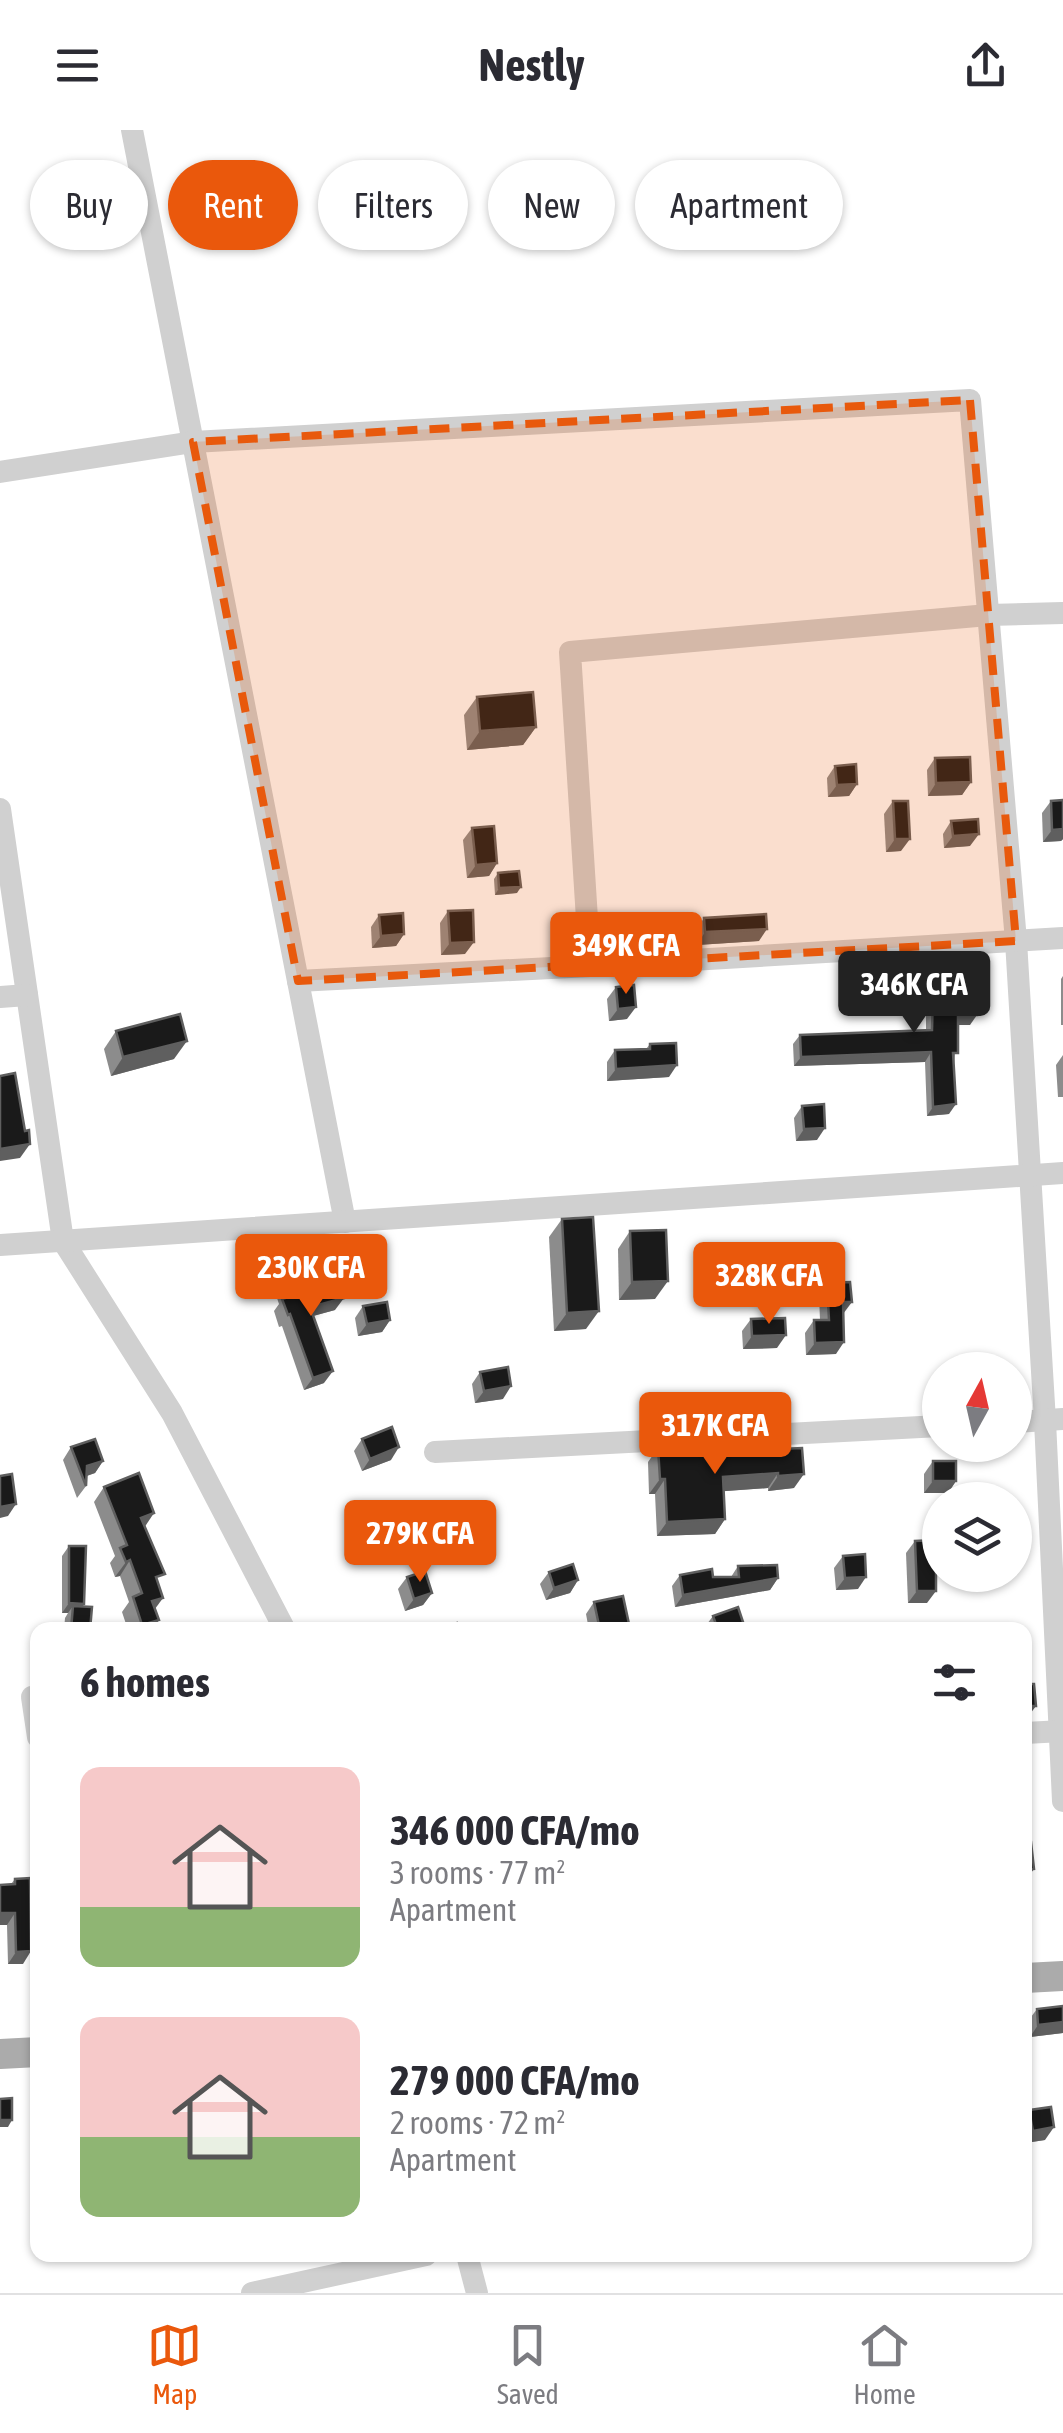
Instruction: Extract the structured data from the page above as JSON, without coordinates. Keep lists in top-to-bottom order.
{
  "north": "top",
  "page": {
    "header": "Nestly",
    "chip": [
      "Buy",
      "Rent",
      "Filters",
      "New",
      "Apartment"
    ],
    "price": [
      "349K CFA",
      "346K CFA",
      "230K CFA",
      "328K CFA",
      "317K CFA",
      "279K CFA"
    ],
    "heading": "6 homes",
    "list": [
      {
        "name": "346 000 CFA/mo",
        "note": "3 rooms · 77 m² · Apartment"
      },
      {
        "name": "279 000 CFA/mo",
        "note": "2 rooms · 72 m² · Apartment"
      }
    ],
    "tabs": ["Map", "Saved", "Home"]
  }
}
